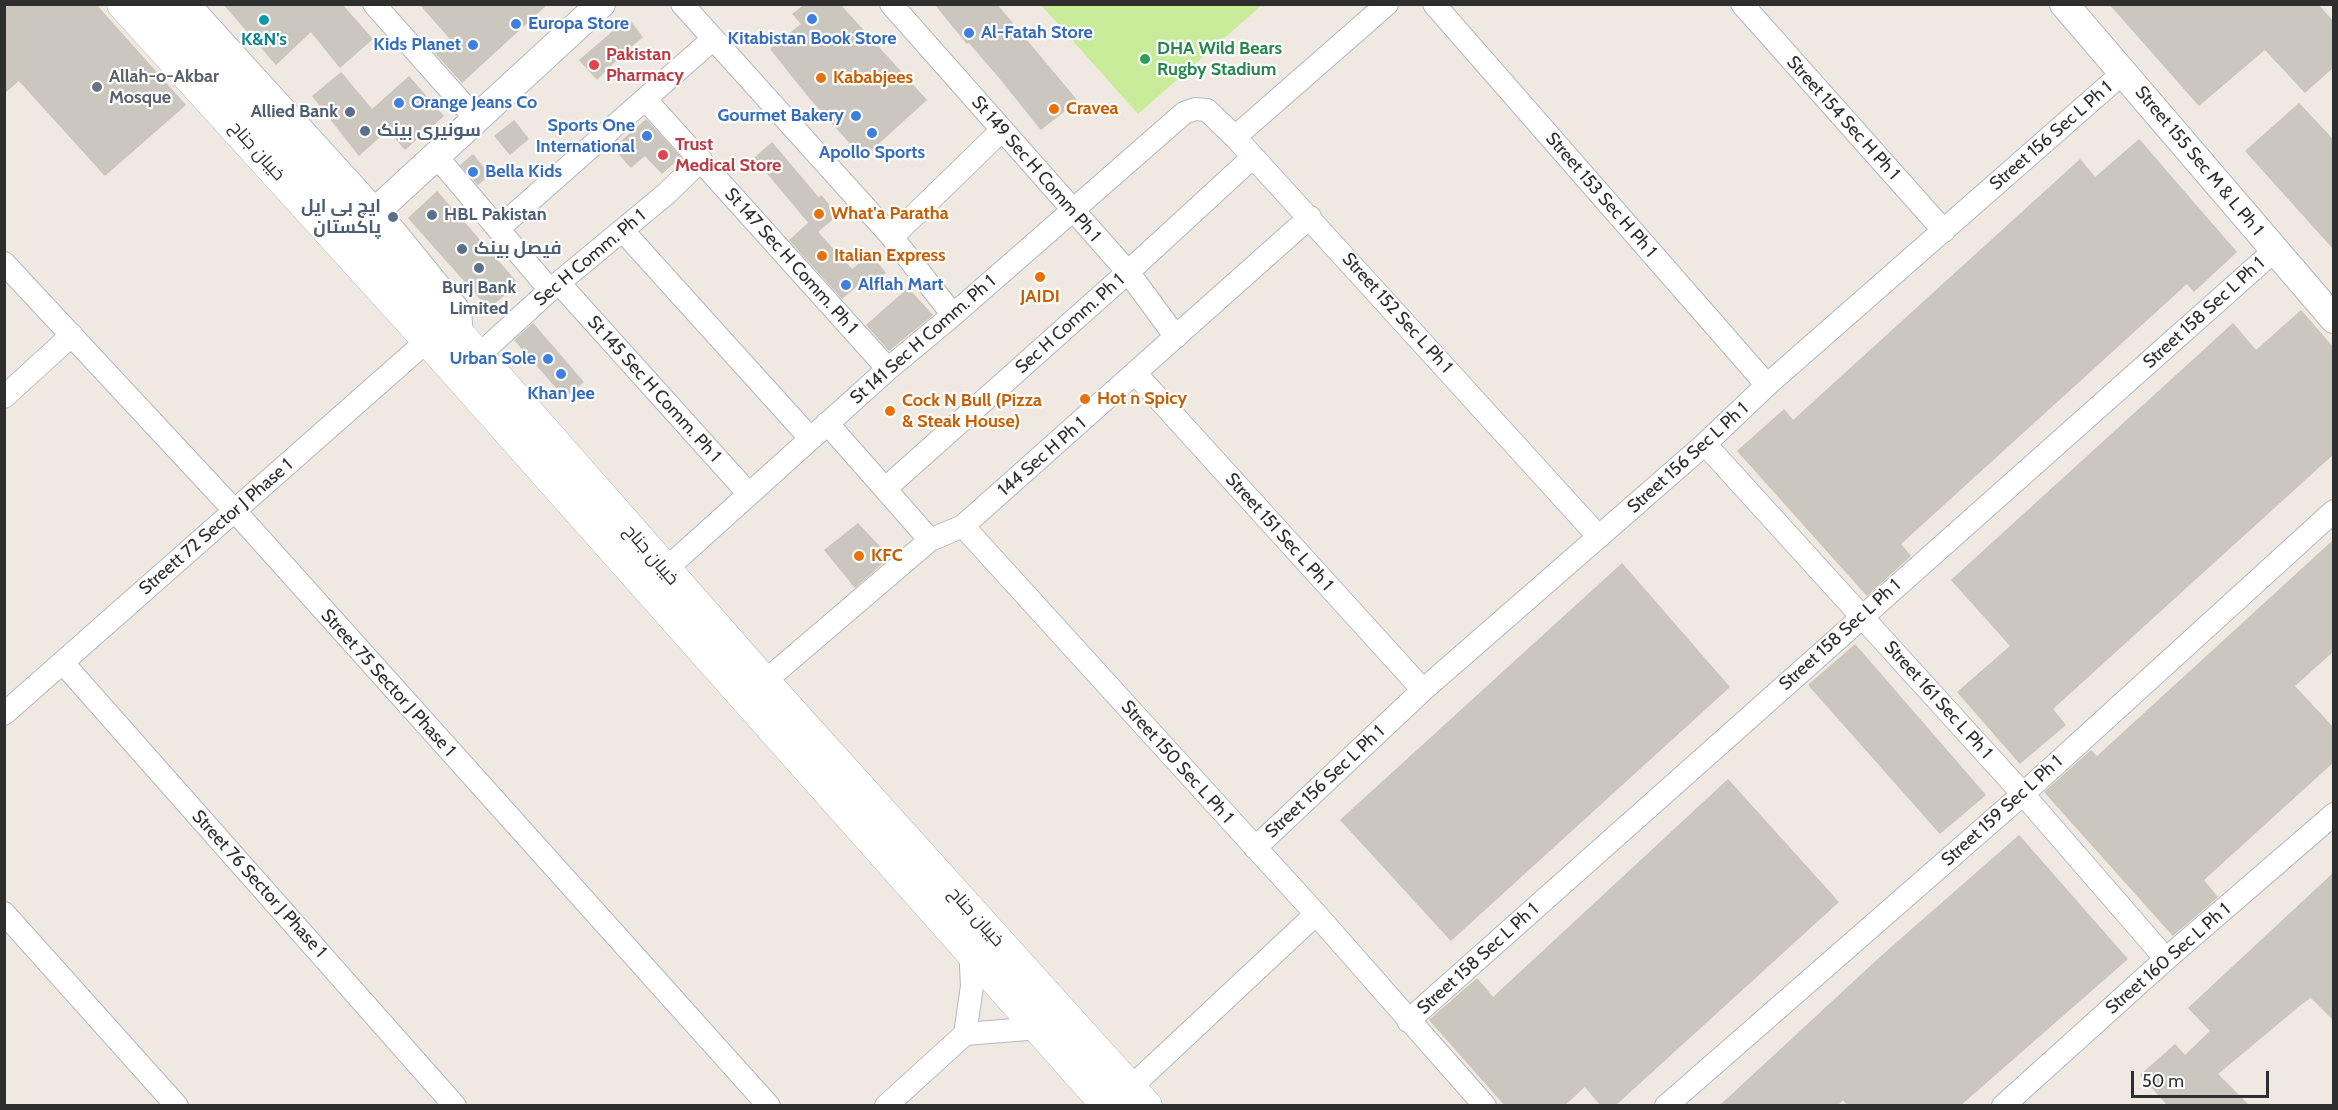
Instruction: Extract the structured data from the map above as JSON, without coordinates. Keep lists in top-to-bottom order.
{
  "streets": {
    "main road": ["خیبان جناح"],
    "street": [
      "Street 154 Sec H Ph 1",
      "Street 156 Sec L Ph 1",
      "Street 155 Sec M & L Ph 1",
      "St 149 Sec H Comm Ph 1",
      "Street 153 Sec H Ph 1",
      "Sec H Comm. Ph 1",
      "St 147 Sec H Comm. Ph 1",
      "Street 152 Sec L Ph 1",
      "Street 158 Sec L Ph 1",
      "St 141 Sec H Comm. Ph 1",
      "St 145 Sec H Comm. Ph 1",
      "144 Sec H Ph 1",
      "Streett 72 Sector J Phase 1",
      "Street 151 Sec L Ph 1",
      "Street 75 Sector J Phase 1",
      "Street 161 Sec L Ph 1",
      "Street 150 Sec L Ph 1",
      "Street 159 Sec L Ph 1",
      "Street 76 Sector J Phase 1",
      "Street 160 Sec L Ph 1"
    ]
  },
  "crossings": [
    ["Street 154 Sec H Ph 1", "Street 156 Sec L Ph 1"],
    ["Street 156 Sec L Ph 1", "Street 155 Sec M & L Ph 1"],
    ["Street 156 Sec L Ph 1", "Street 153 Sec H Ph 1"],
    ["Street 156 Sec L Ph 1", "Street 152 Sec L Ph 1"],
    ["Street 156 Sec L Ph 1", "Street 151 Sec L Ph 1"],
    ["Street 156 Sec L Ph 1", "Street 161 Sec L Ph 1"],
    ["Street 156 Sec L Ph 1", "Street 150 Sec L Ph 1"],
    ["خیبان جناح", "Sec H Comm. Ph 1"],
    ["خیبان جناح", "St 141 Sec H Comm. Ph 1"],
    ["خیبان جناح", "144 Sec H Ph 1"],
    ["خیبان جناح", "Streett 72 Sector J Phase 1"],
    ["Street 155 Sec M & L Ph 1", "Street 158 Sec L Ph 1"],
    ["St 149 Sec H Comm Ph 1", "Sec H Comm. Ph 1"],
    ["St 149 Sec H Comm Ph 1", "St 141 Sec H Comm. Ph 1"],
    ["St 149 Sec H Comm Ph 1", "144 Sec H Ph 1"],
    ["Sec H Comm. Ph 1", "St 147 Sec H Comm. Ph 1"],
    ["Sec H Comm. Ph 1", "Street 152 Sec L Ph 1"],
    ["Sec H Comm. Ph 1", "St 145 Sec H Comm. Ph 1"],
    ["St 147 Sec H Comm. Ph 1", "St 141 Sec H Comm. Ph 1"],
    ["Street 152 Sec L Ph 1", "St 141 Sec H Comm. Ph 1"],
    ["Street 152 Sec L Ph 1", "144 Sec H Ph 1"],
    ["Street 158 Sec L Ph 1", "Street 161 Sec L Ph 1"],
    ["Street 158 Sec L Ph 1", "Street 150 Sec L Ph 1"],
    ["St 141 Sec H Comm. Ph 1", "St 145 Sec H Comm. Ph 1"],
    ["144 Sec H Ph 1", "Street 151 Sec L Ph 1"],
    ["144 Sec H Ph 1", "Street 150 Sec L Ph 1"],
    ["Streett 72 Sector J Phase 1", "Street 75 Sector J Phase 1"],
    ["Streett 72 Sector J Phase 1", "Street 76 Sector J Phase 1"],
    ["Street 161 Sec L Ph 1", "Street 159 Sec L Ph 1"],
    ["Street 161 Sec L Ph 1", "Street 160 Sec L Ph 1"]
  ],
  "places": [
    "Kitabistan Book Store",
    "K&N's",
    "Europa Store",
    "Al-Fatah Store",
    "Kids Planet",
    "DHA Wild Bears Rugby Stadium",
    "Pakistan Pharmacy",
    "Kababjees",
    "Allah-o-Akbar Mosque",
    "Orange Jeans Co",
    "Cravea",
    "Allied Bank",
    "Gourmet Bakery",
    "سونیری بینک",
    "Apollo Sports",
    "Sports One International",
    "Trust Medical Store",
    "Bella Kids",
    "What'a Paratha",
    "HBL Pakistan",
    "ایچ بی ایل پاکستان",
    "فیصل بینک",
    "Italian Express",
    "Burj Bank Limited",
    "JAIDI",
    "Alflah Mart",
    "Urban Sole",
    "Khan Jee",
    "Hot n Spicy",
    "Cock N Bull (Pizza & Steak House)",
    "KFC"
  ],
  "scale_bar": "50 m"
}
